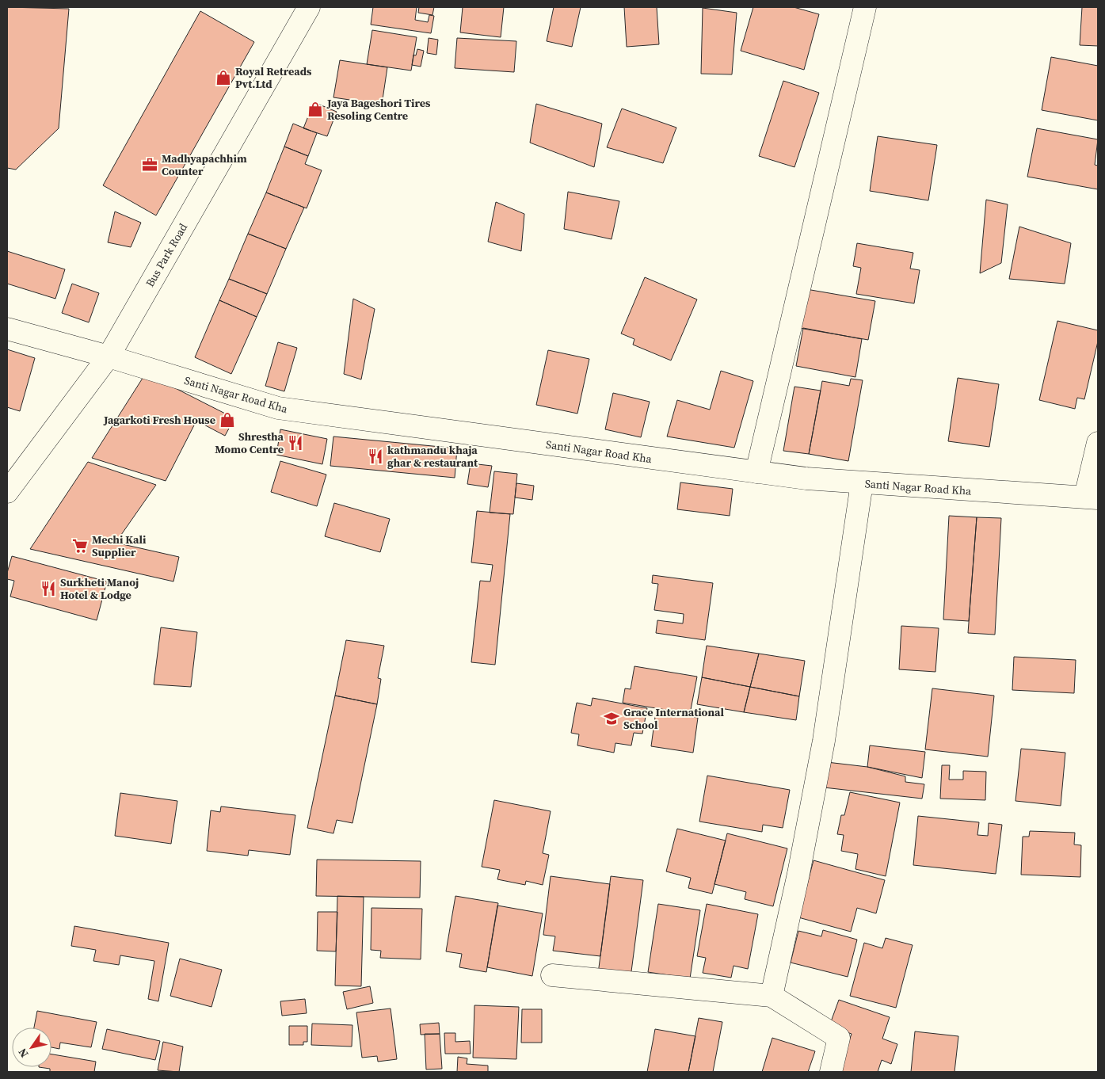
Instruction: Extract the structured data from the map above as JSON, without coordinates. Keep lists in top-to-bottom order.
{
  "streets": {
    "street": ["Bus Park Road", "Santi Nagar Road Kha"]
  },
  "crossings": [
    ["Bus Park Road", "Santi Nagar Road Kha"]
  ],
  "places": {
    "shop": ["Royal Retreads Pvt.Ltd", "Jaya Bageshori Tires Resoling Centre", "Jagarkoti Fresh House"],
    "office": ["Madhyapachhim Counter"],
    "restaurant": ["Shrestha Momo Centre", "kathmandu khaja ghar & restaurant", "Surkheti Manoj Hotel & Lodge"],
    "supermarket": ["Mechi Kali Supplier"],
    "school or university": ["Grace International School"]
  },
  "north": "bottom left"
}
